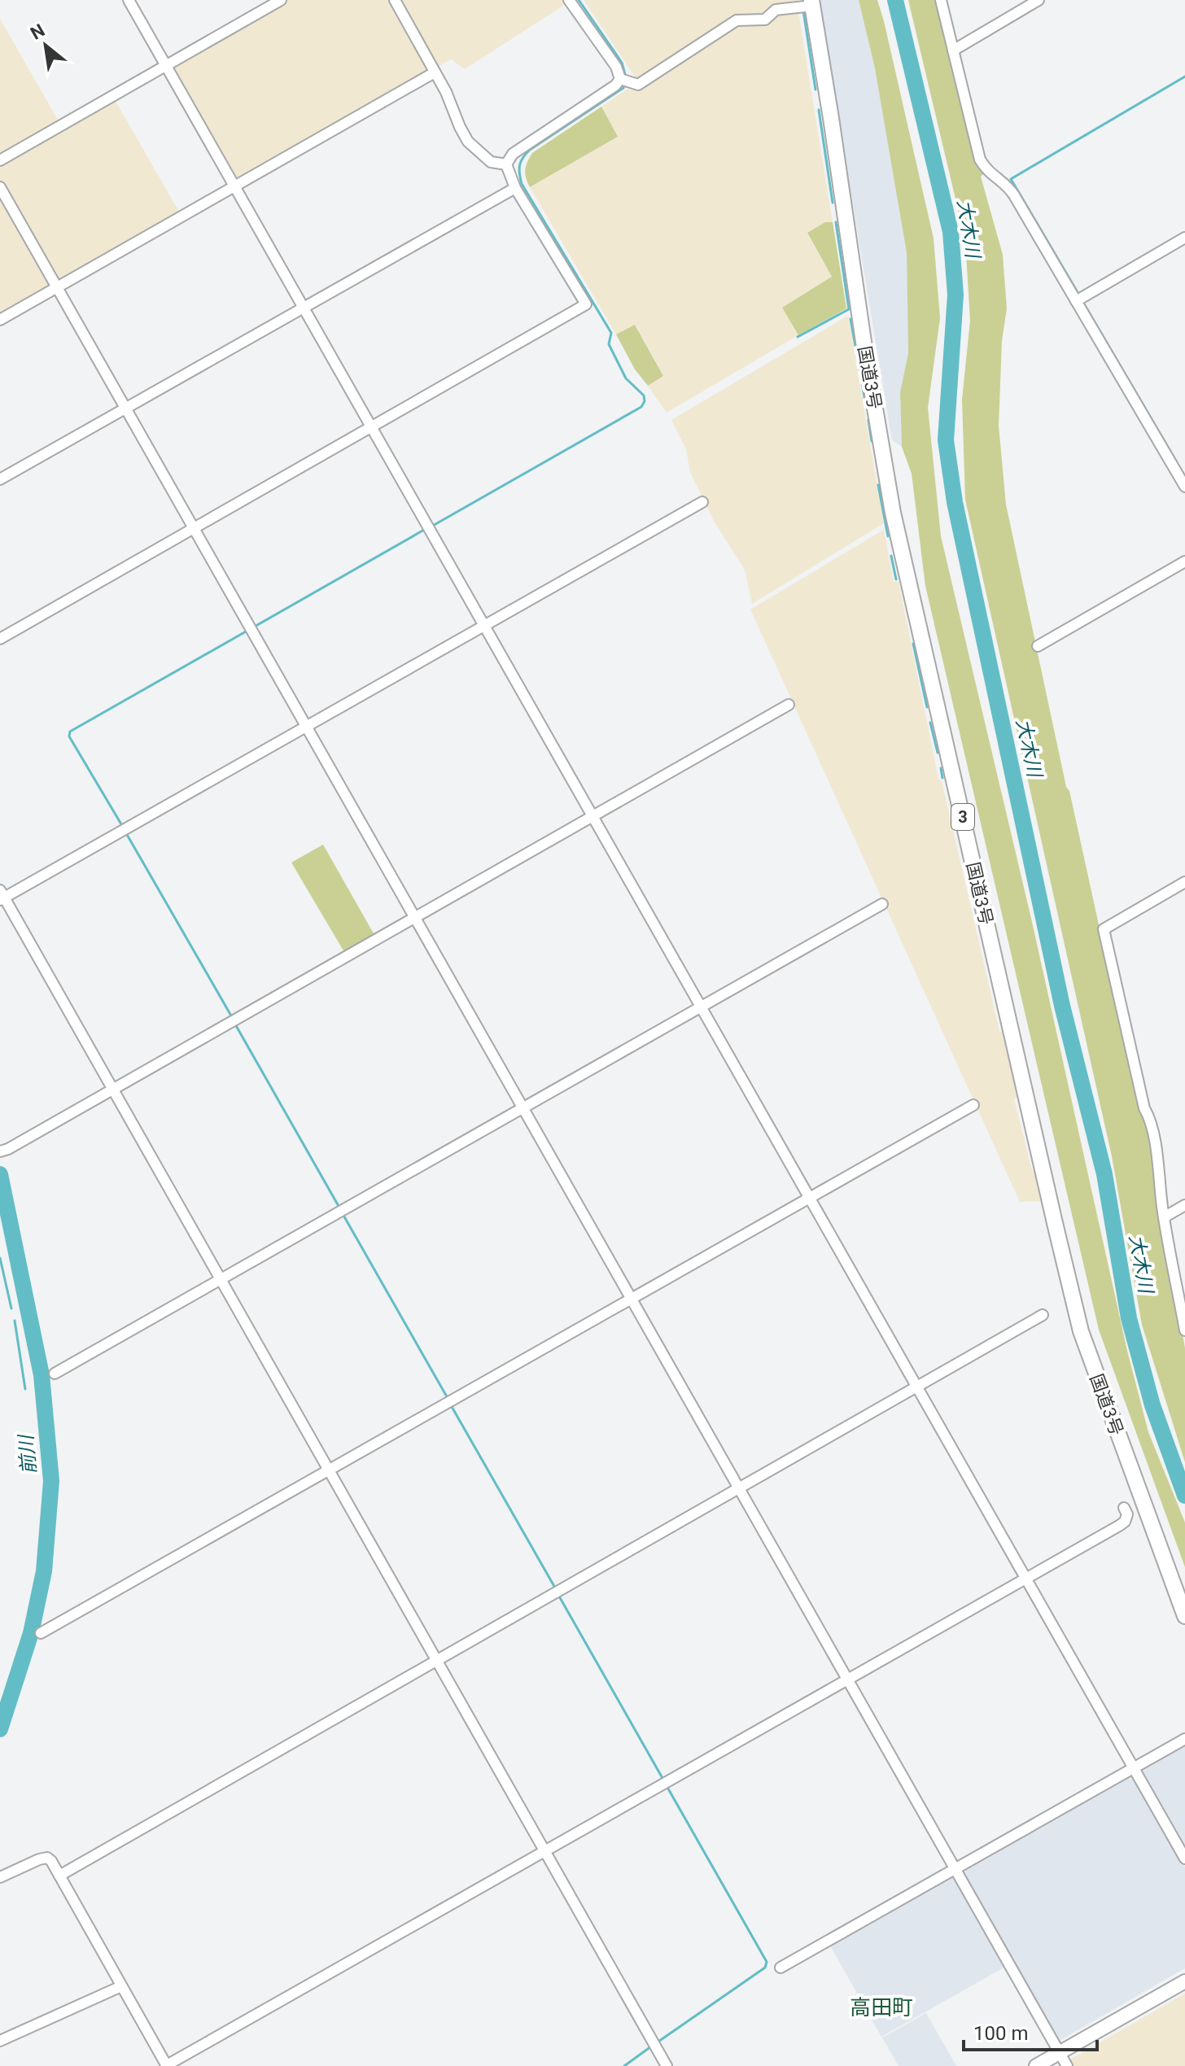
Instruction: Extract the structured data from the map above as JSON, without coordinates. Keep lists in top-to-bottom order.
{
  "streets": {
    "highway": ["国道3号", "3"]
  },
  "districts": ["高田町"],
  "water": ["大木川", "前川"],
  "scale_bar": "100 m",
  "north": "top left"
}
